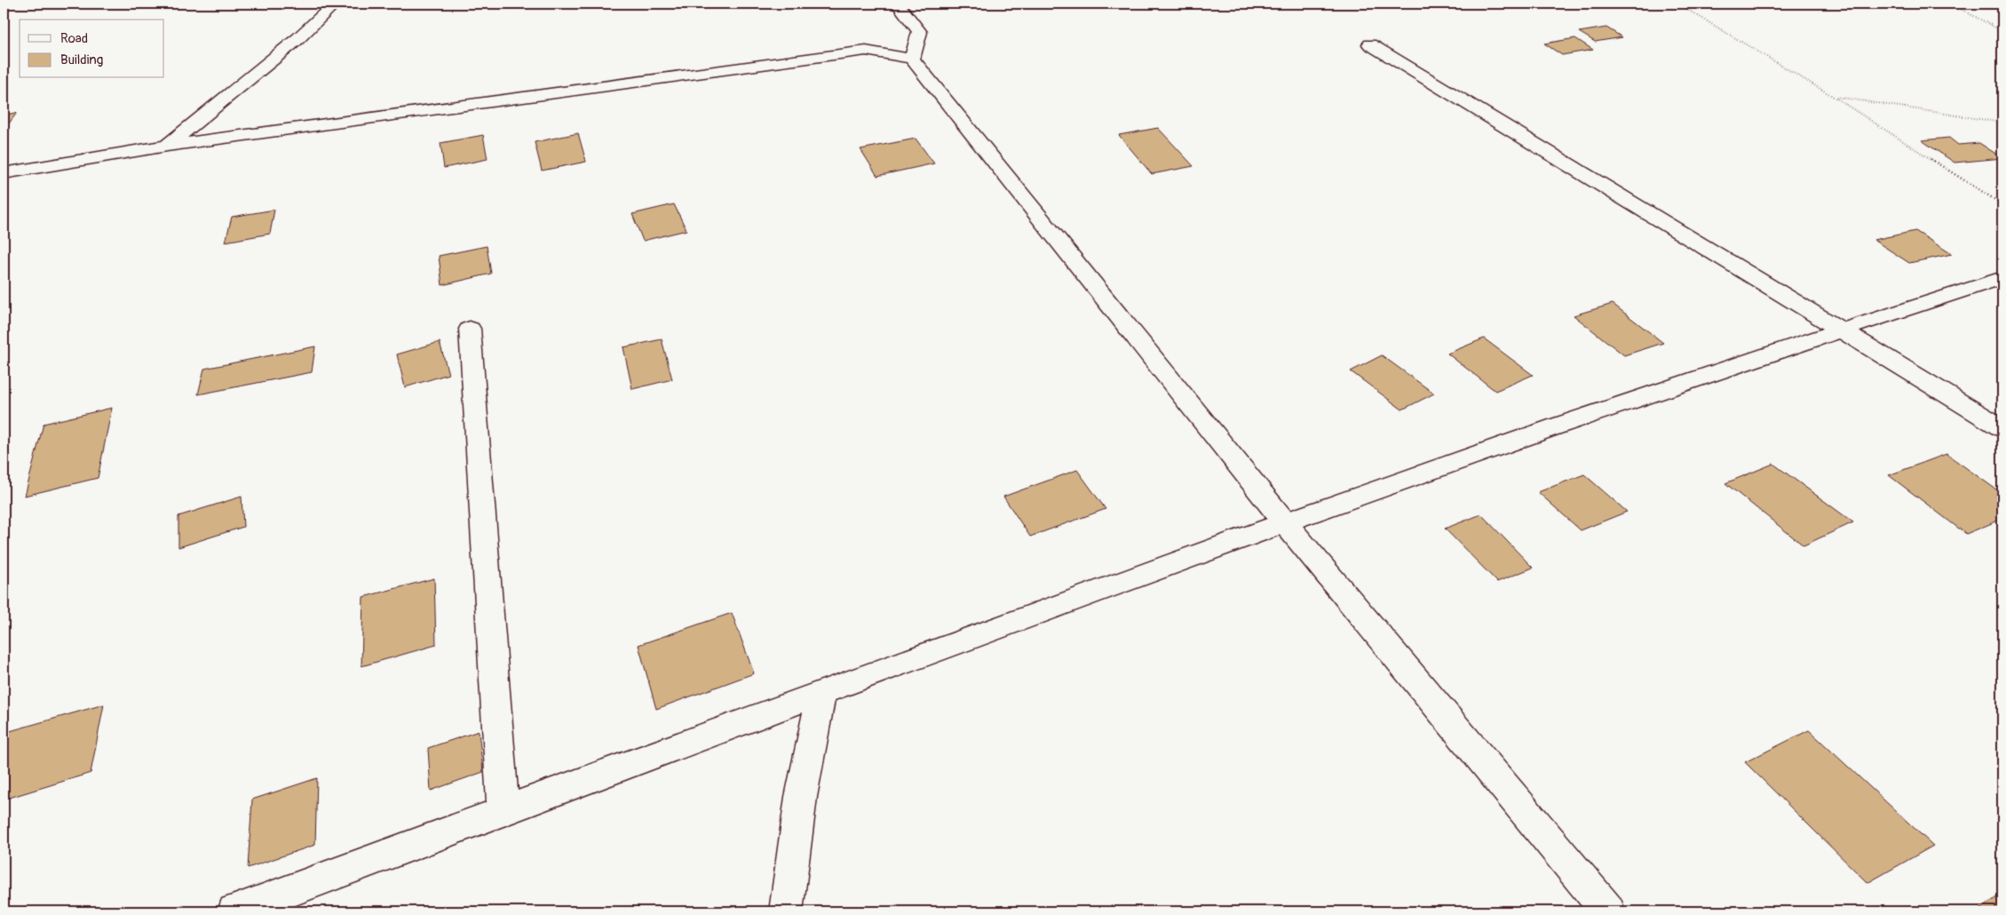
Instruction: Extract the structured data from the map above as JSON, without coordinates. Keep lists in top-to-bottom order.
{
  "legend": ["Road", "Building"]
}
